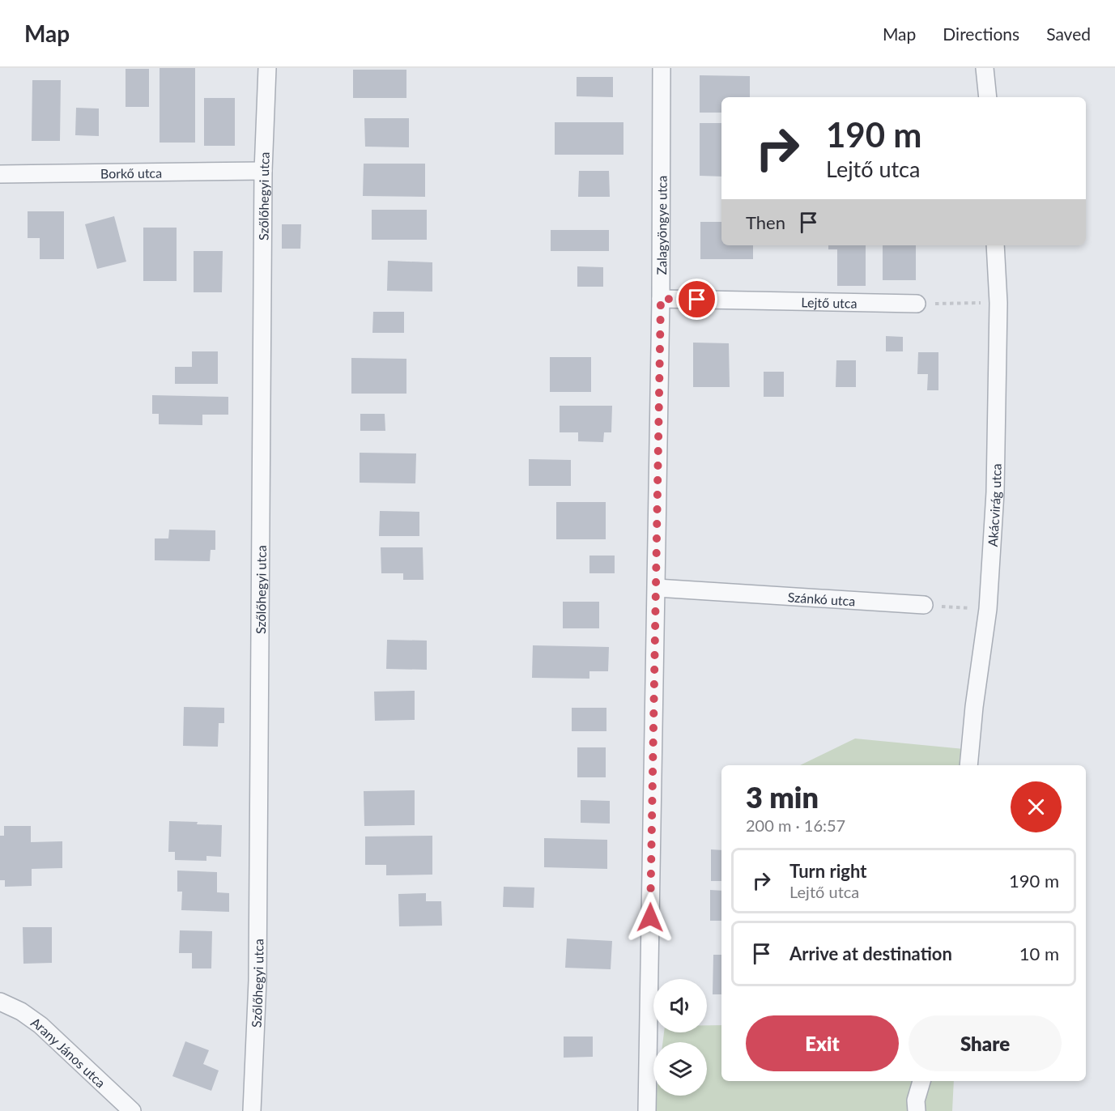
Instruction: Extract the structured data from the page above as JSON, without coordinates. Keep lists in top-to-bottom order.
{
  "streets": {
    "street": [
      "Borkő utca",
      "Szőlőhegyi utca",
      "Zalagyöngye utca",
      "Lejtő utca",
      "Akácvirág utca",
      "Szánkó utca",
      "Arany János utca"
    ]
  },
  "crossings": [
    ["Borkő utca", "Szőlőhegyi utca"],
    ["Zalagyöngye utca", "Lejtő utca"],
    ["Zalagyöngye utca", "Szánkó utca"]
  ],
  "page": {
    "header": "Map",
    "nav": ["Map", "Directions", "Saved"],
    "turn": ["190 m", "Lejtő utca"],
    "then": "Then",
    "heading": ["3 min", "200 m · 16:57"],
    "list": [
      {
        "name": "Turn right",
        "note": "Lejtő utca",
        "value": "190 m"
      },
      {
        "name": "Arrive at destination",
        "value": "10 m"
      }
    ],
    "buttons": ["Exit", "Share"]
  }
}
